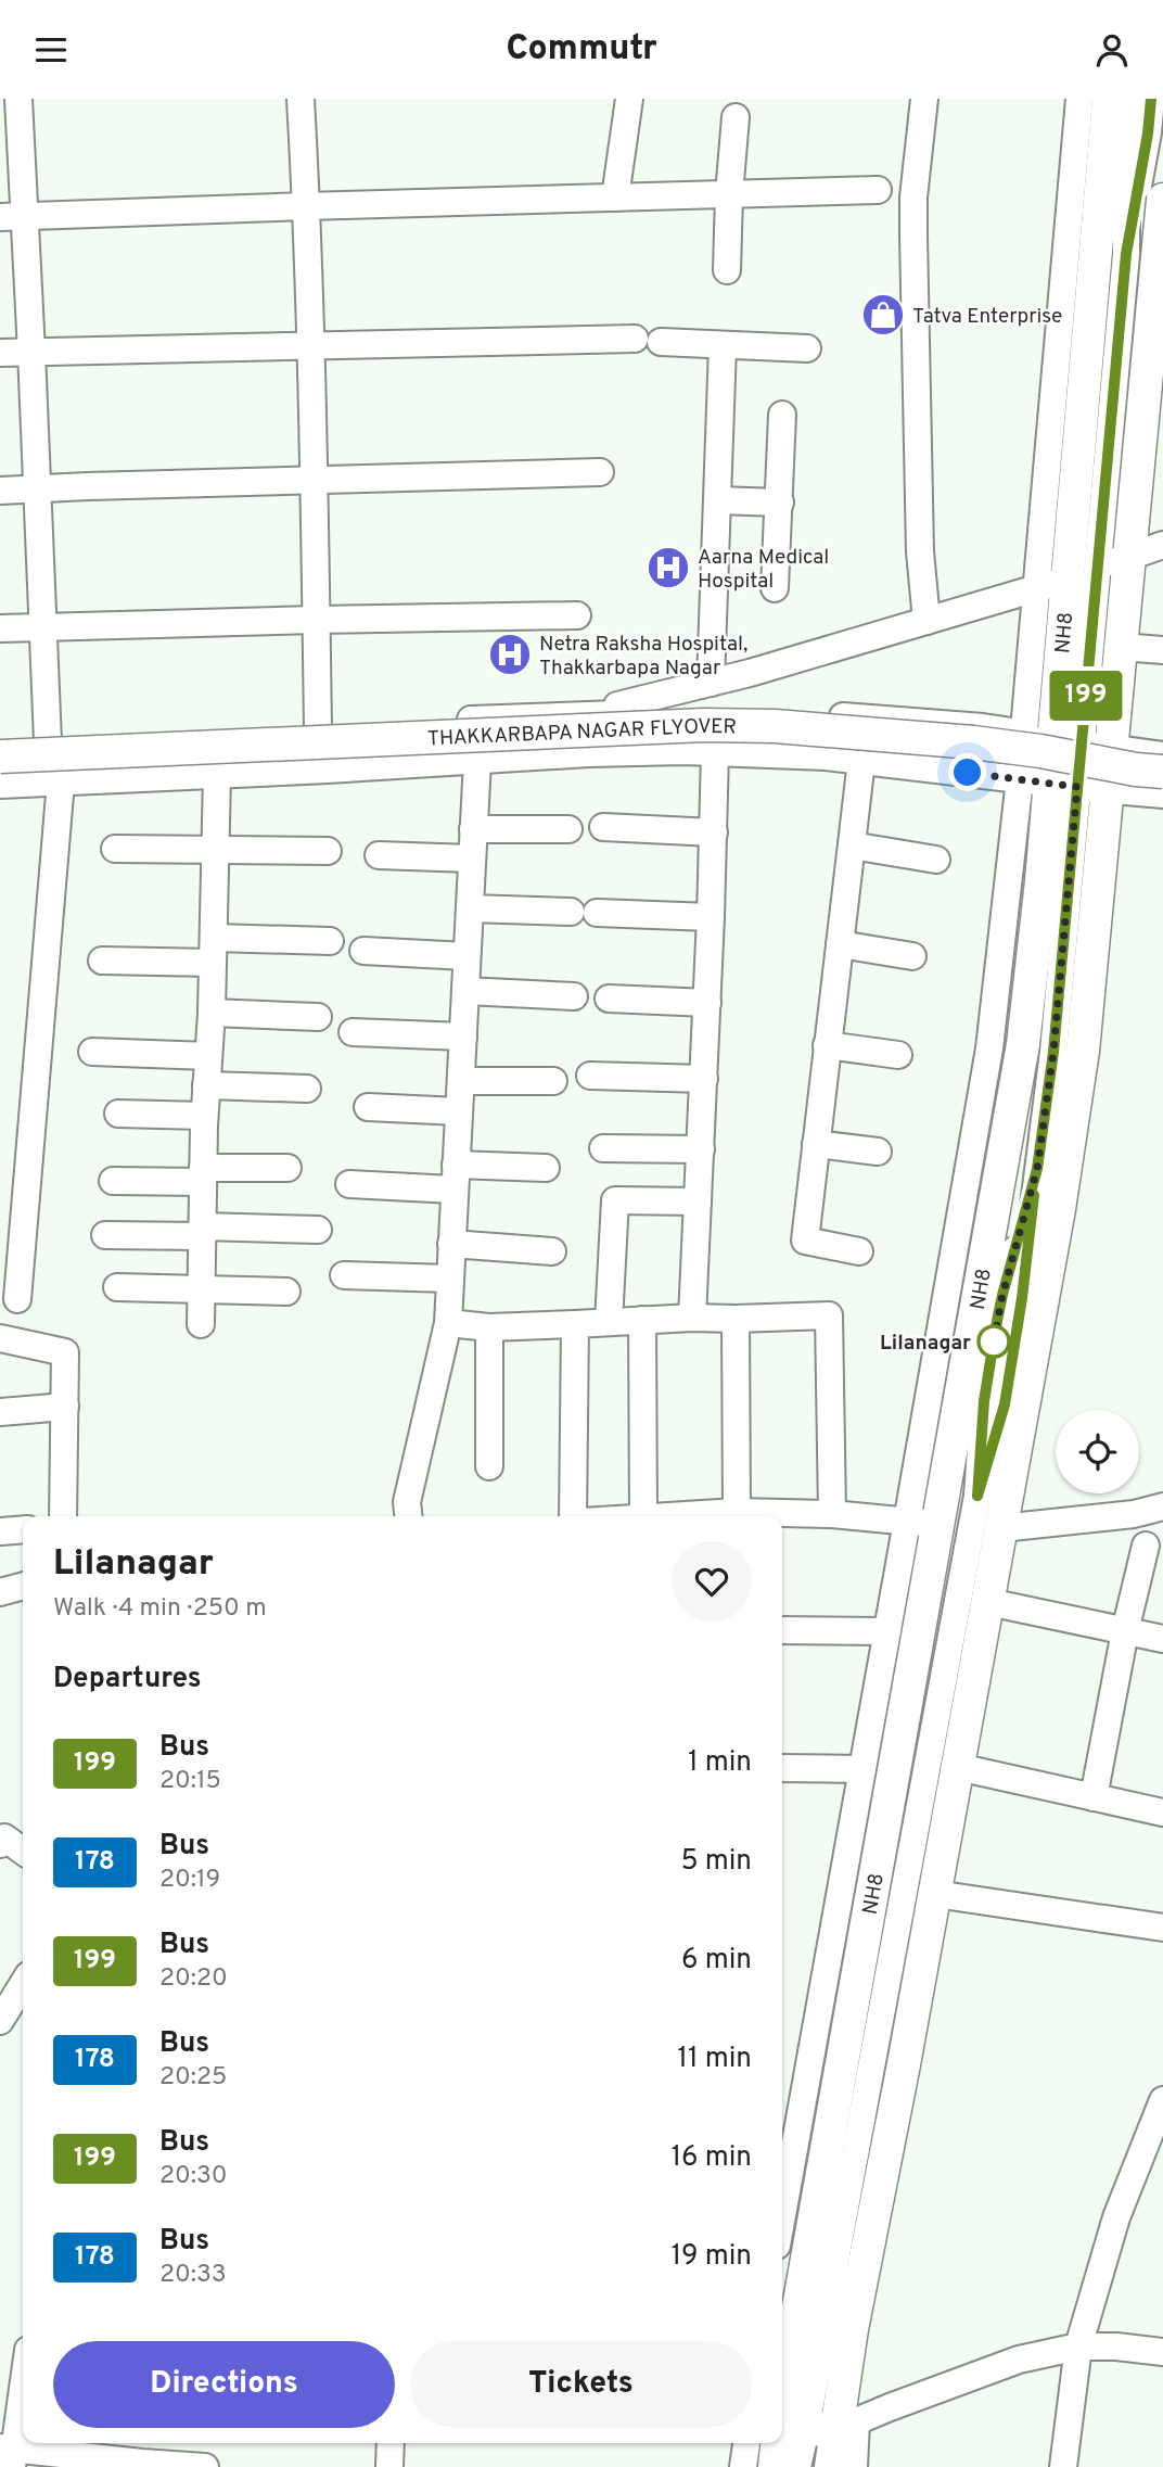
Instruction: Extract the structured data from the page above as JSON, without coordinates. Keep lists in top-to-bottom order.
{
  "streets": {
    "main road": ["NH8", "THAKKARBAPA NAGAR FLYOVER"]
  },
  "places": {
    "shop": ["Tatva Enterprise"],
    "hospital": ["Aarna Medical Hospital", "Netra Raksha Hospital, Thakkarbapa Nagar"],
    "other": ["Lilanagar"]
  },
  "lines": ["bus line 199"],
  "page": {
    "header": "Commutr",
    "on_map": "199",
    "heading": [
      ["Lilanagar", "Walk · 4 min · 250 m"],
      "Departures"
    ],
    "list": [
      {
        "mark": "199",
        "name": "Bus",
        "note": "20:15",
        "value": "1 min"
      },
      {
        "mark": "178",
        "name": "Bus",
        "note": "20:19",
        "value": "5 min"
      },
      {
        "mark": "199",
        "name": "Bus",
        "note": "20:20",
        "value": "6 min"
      },
      {
        "mark": "178",
        "name": "Bus",
        "note": "20:25",
        "value": "11 min"
      },
      {
        "mark": "199",
        "name": "Bus",
        "note": "20:30",
        "value": "16 min"
      },
      {
        "mark": "178",
        "name": "Bus",
        "note": "20:33",
        "value": "19 min"
      }
    ],
    "buttons": ["Directions", "Tickets"]
  }
}
